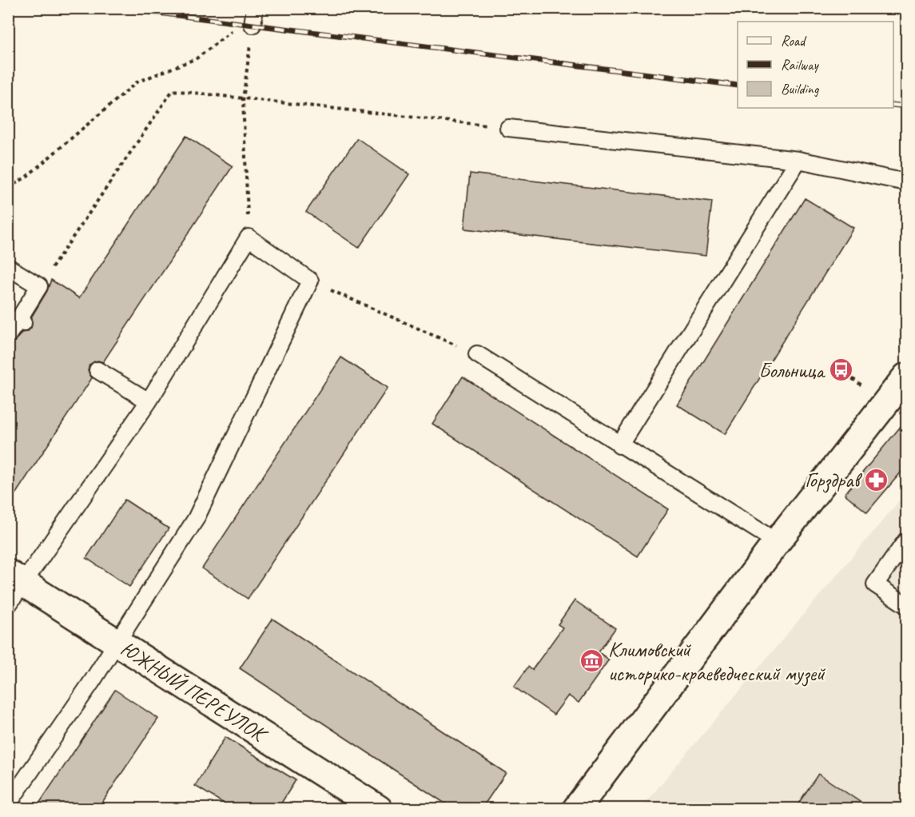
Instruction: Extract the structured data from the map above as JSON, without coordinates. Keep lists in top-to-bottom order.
{
  "streets": {
    "main road": ["ЮЖНЫЙ ПЕРЕУЛОК"]
  },
  "places": {
    "bus stop": ["Больница"],
    "pharmacy": ["Горздрав"],
    "museum": ["Климовский историко-краеведческий музей"]
  },
  "legend": ["Road", "Railway", "Building"]
}
